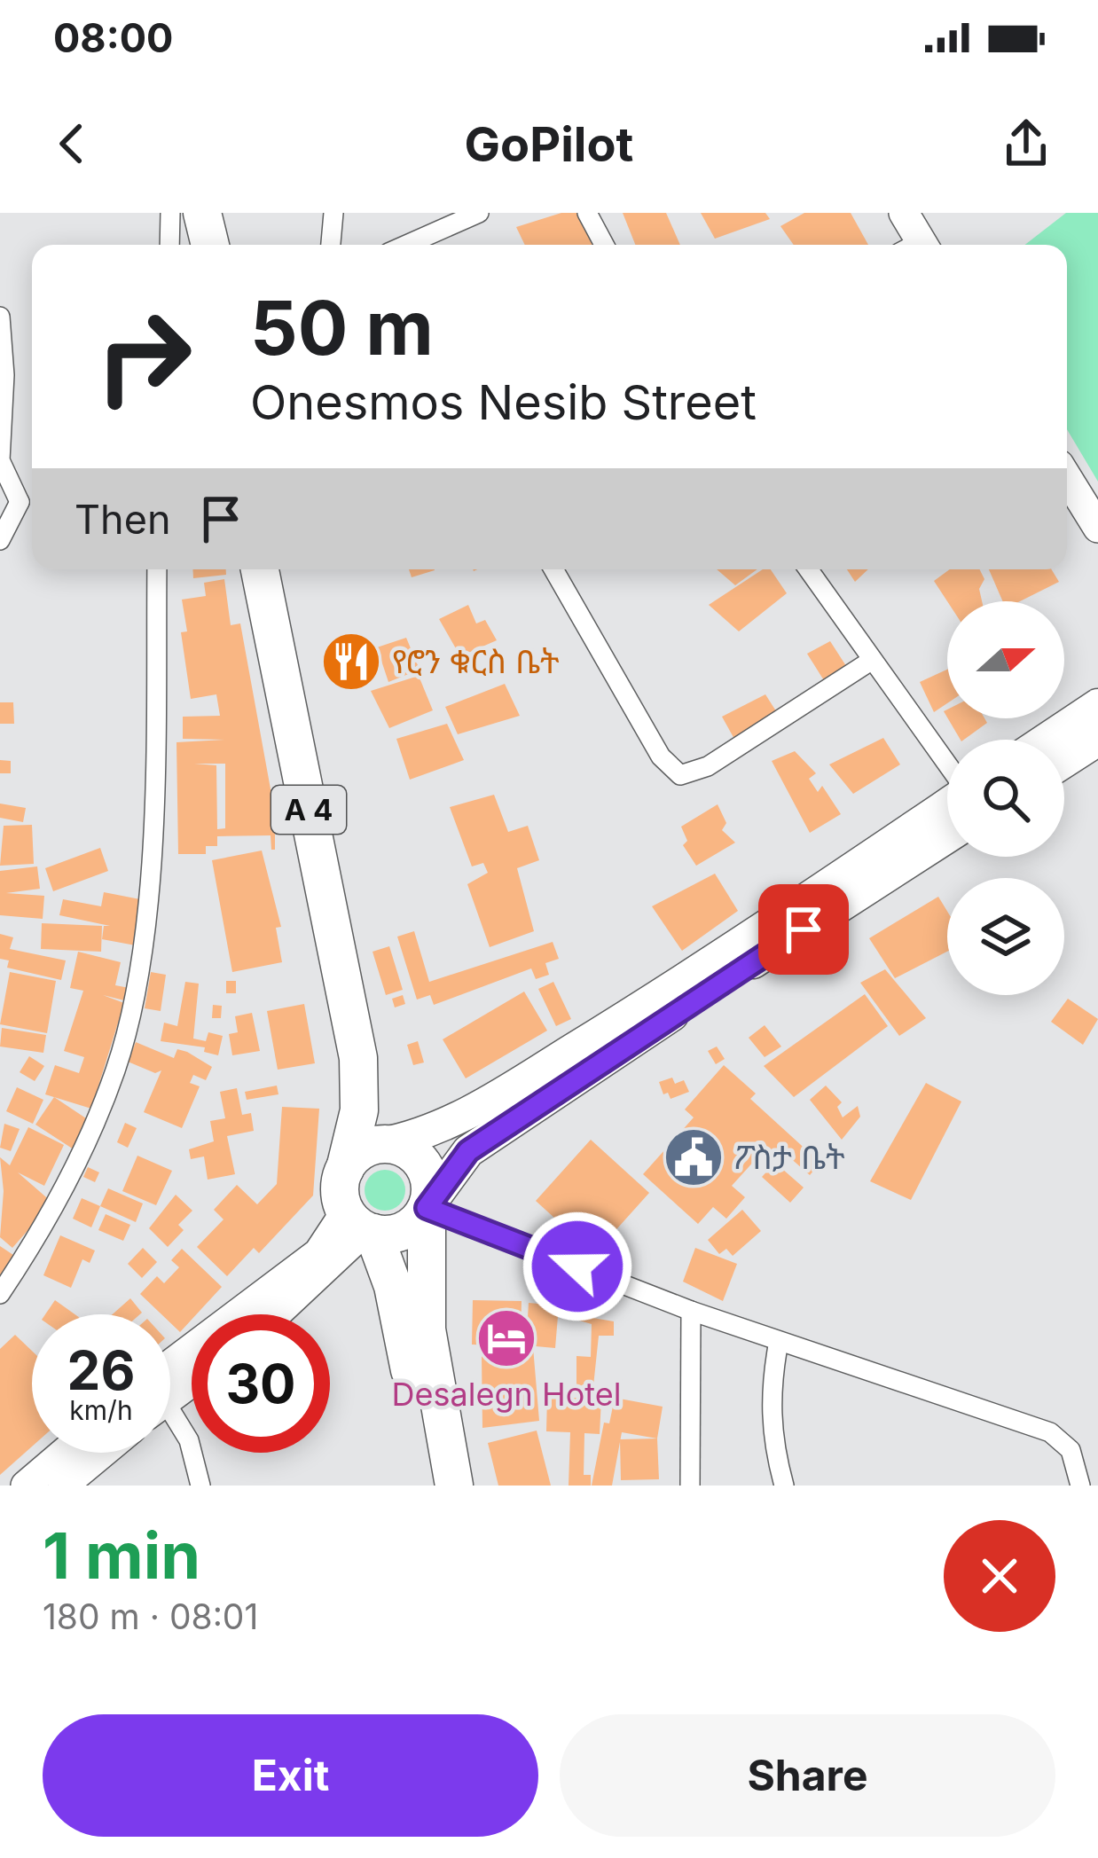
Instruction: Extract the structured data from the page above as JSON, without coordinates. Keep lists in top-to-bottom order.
{
  "streets": {
    "highway": ["A 4"]
  },
  "places": {
    "restaurant": ["የሮን ቁርስ ቤት"],
    "public building": ["ፖስታ ቤት"],
    "hotel": ["Desalegn Hotel"]
  },
  "north": "right",
  "page": {
    "status": "08:00",
    "header": "GoPilot",
    "turn": ["50 m", "Onesmos Nesib Street"],
    "then": "Then",
    "speed": "26 km/h",
    "limit": "30",
    "heading": ["1 min", "180 m · 08:01"],
    "buttons": ["Exit", "Share"]
  }
}
